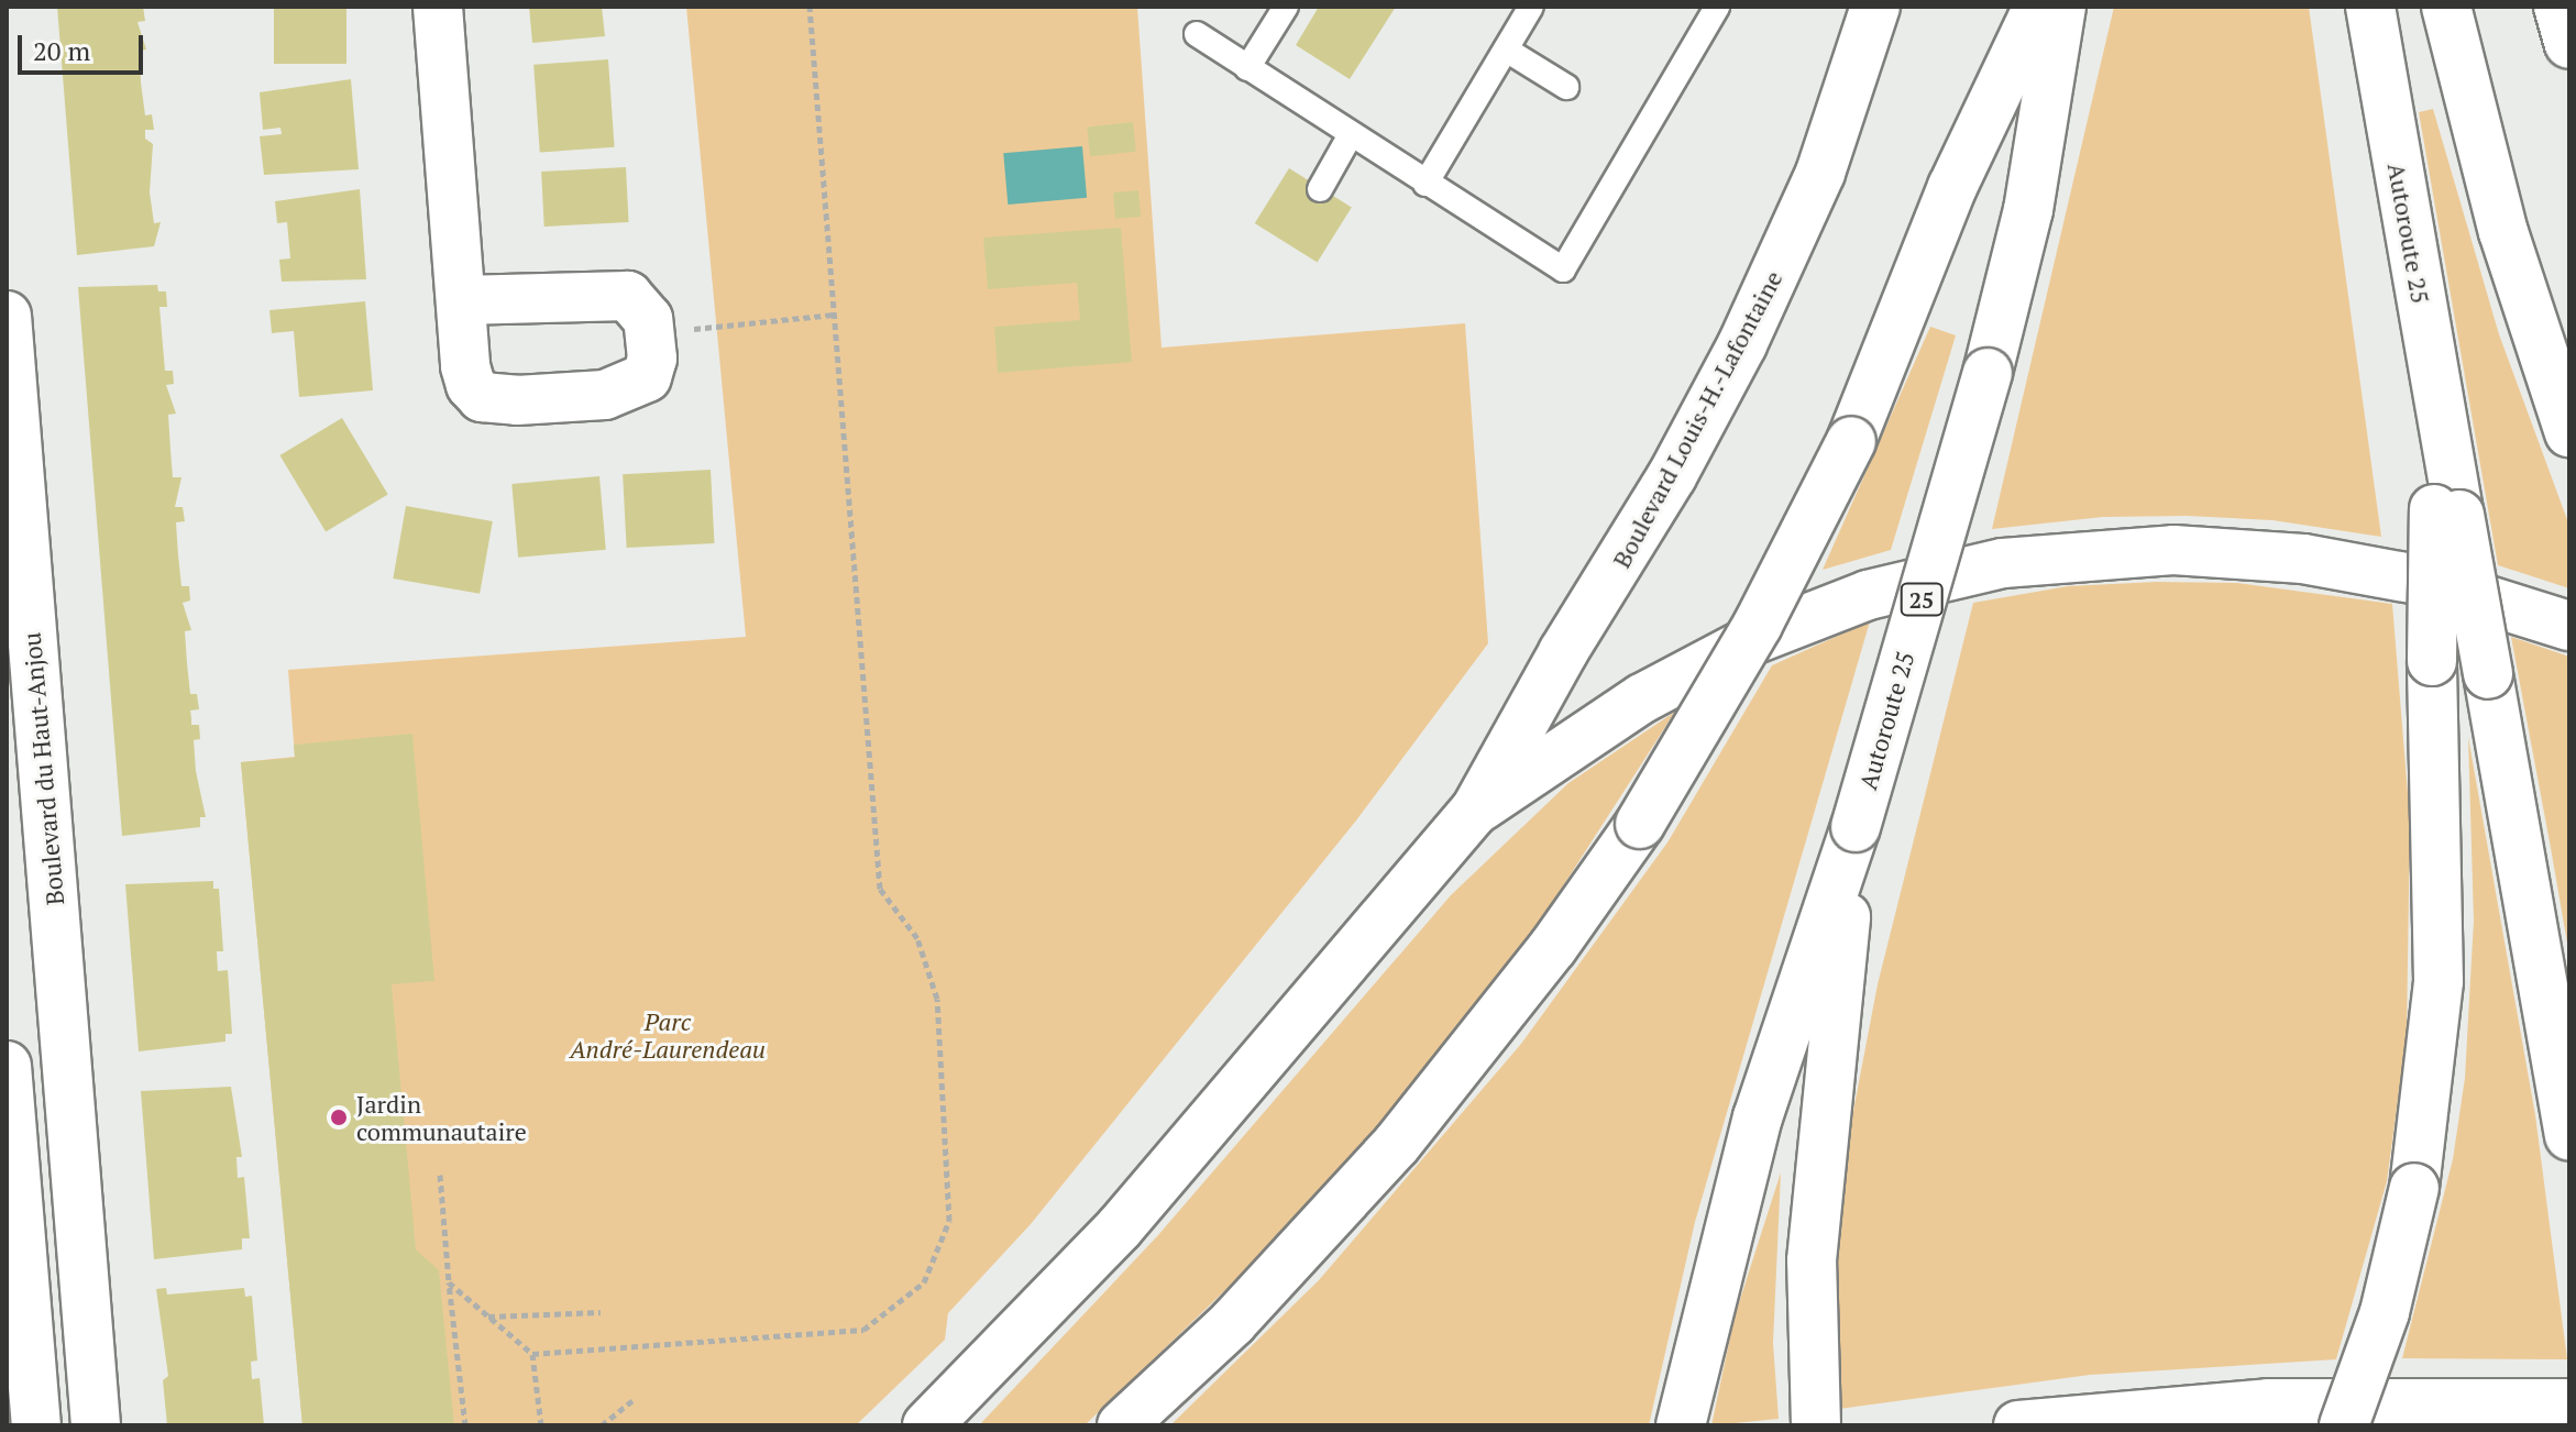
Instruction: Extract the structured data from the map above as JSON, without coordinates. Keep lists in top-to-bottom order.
{
  "streets": {
    "main road": [
      "Autoroute 25",
      "Boulevard Louis-H.-Lafontaine",
      "25",
      "Boulevard du Haut-Anjou"
    ]
  },
  "parks": ["Parc André-Laurendeau"],
  "places": ["Jardin communautaire"],
  "scale_bar": "20 m"
}
